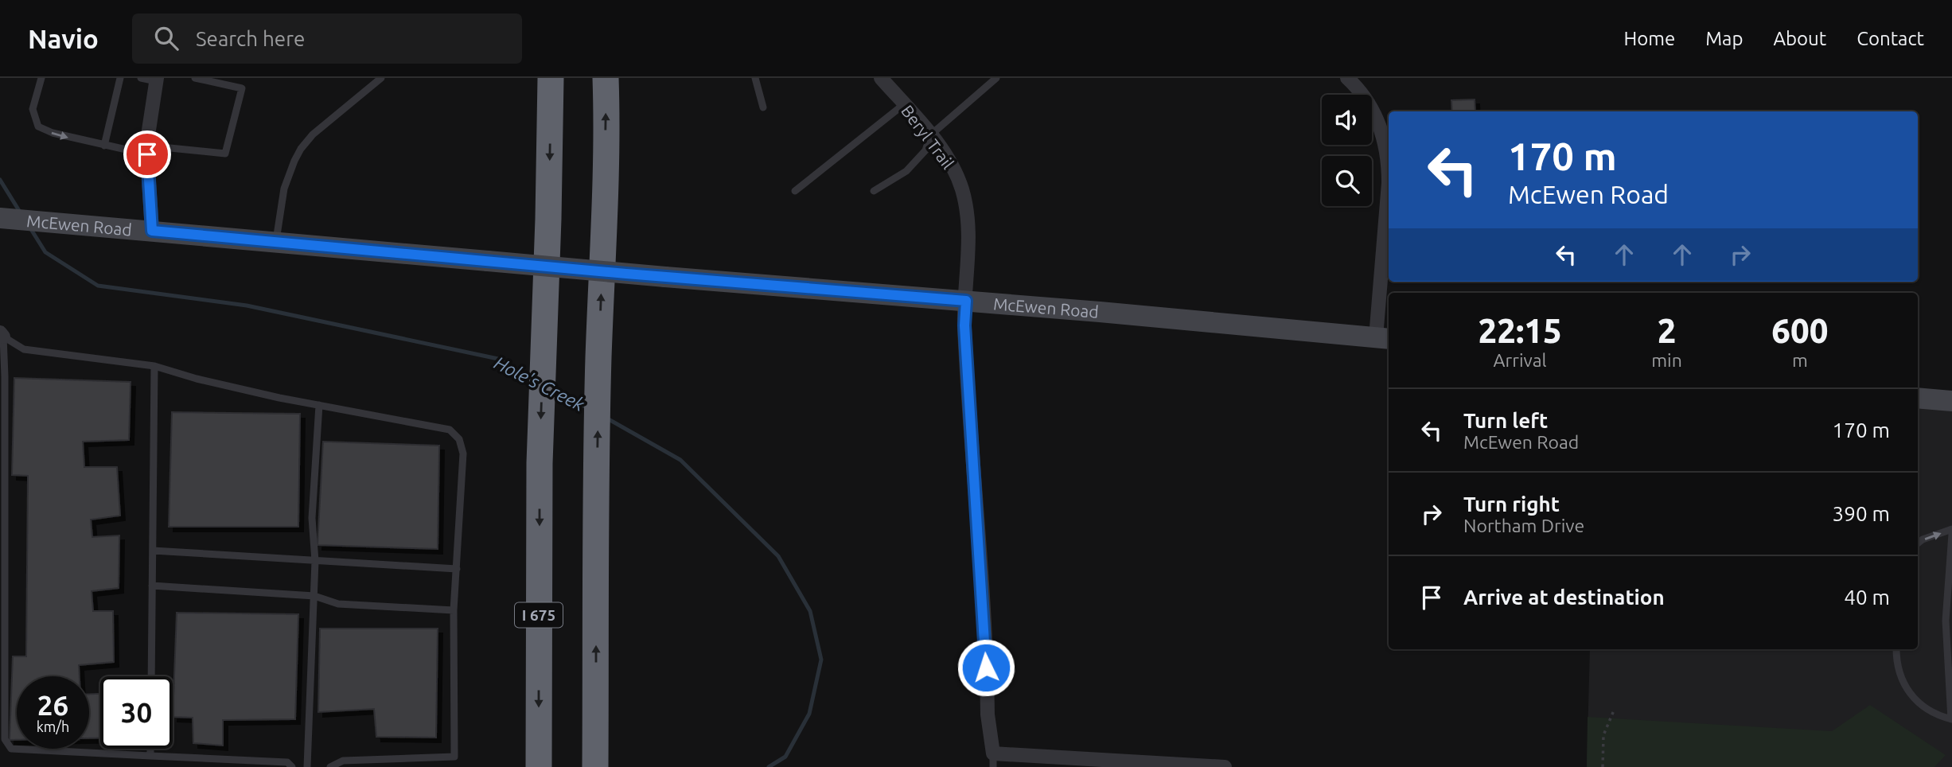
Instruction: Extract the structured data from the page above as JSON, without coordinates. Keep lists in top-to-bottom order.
{
  "streets": {
    "highway": ["I 675"],
    "street": ["Beryl Trail", "McEwen Road"]
  },
  "crossings": [
    ["Beryl Trail", "McEwen Road"]
  ],
  "water": ["Hole's Creek"],
  "page": {
    "header": "Navio",
    "search": "Search here",
    "nav": [
      "Home",
      "Map",
      "About",
      "Contact"
    ],
    "turn": ["170 m", "McEwen Road"],
    "eta": [
      "22:15",
      "Arrival",
      "2",
      "min",
      "600",
      "m"
    ],
    "list": [
      {
        "name": "Turn left",
        "note": "McEwen Road",
        "value": "170 m"
      },
      {
        "name": "Turn right",
        "note": "Northam Drive",
        "value": "390 m"
      },
      {
        "name": "Arrive at destination",
        "value": "40 m"
      }
    ],
    "speed": "26 km/h",
    "limit": "30"
  }
}
